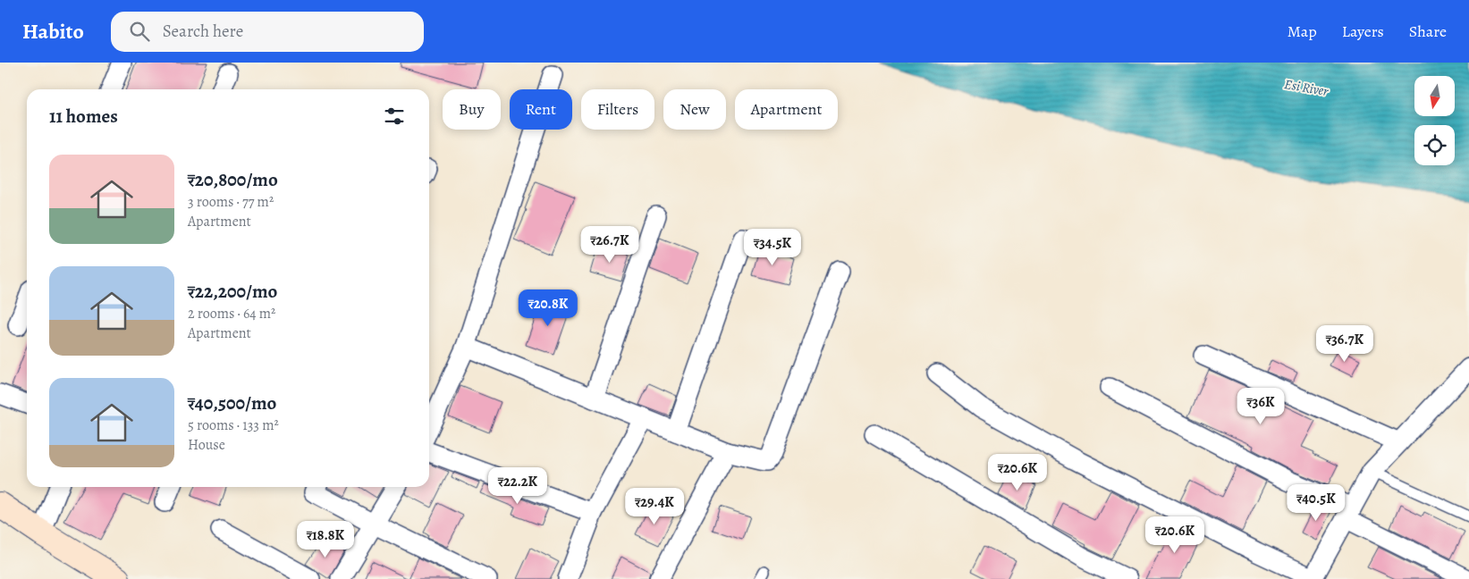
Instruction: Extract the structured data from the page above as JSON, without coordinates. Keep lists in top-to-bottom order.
{
  "water": ["Esi River"],
  "north": "bottom",
  "page": {
    "header": "Habito",
    "search": "Search here",
    "nav": ["Map", "Layers", "Share"],
    "chip": [
      "Buy",
      "Rent",
      "Filters",
      "New",
      "Apartment"
    ],
    "heading": "11 homes",
    "list": [
      {
        "name": "₹20,800/mo",
        "note": "3 rooms · 77 m² · Apartment"
      },
      {
        "name": "₹22,200/mo",
        "note": "2 rooms · 64 m² · Apartment"
      },
      {
        "name": "₹40,500/mo",
        "note": "5 rooms · 133 m² · House"
      }
    ],
    "price": [
      "₹26.7K",
      "₹34.5K",
      "₹20.8K",
      "₹36.7K",
      "₹36K",
      "₹20.6K",
      "₹22.2K",
      "₹40.5K",
      "₹29.4K",
      "₹20.6K",
      "₹18.8K"
    ]
  }
}
